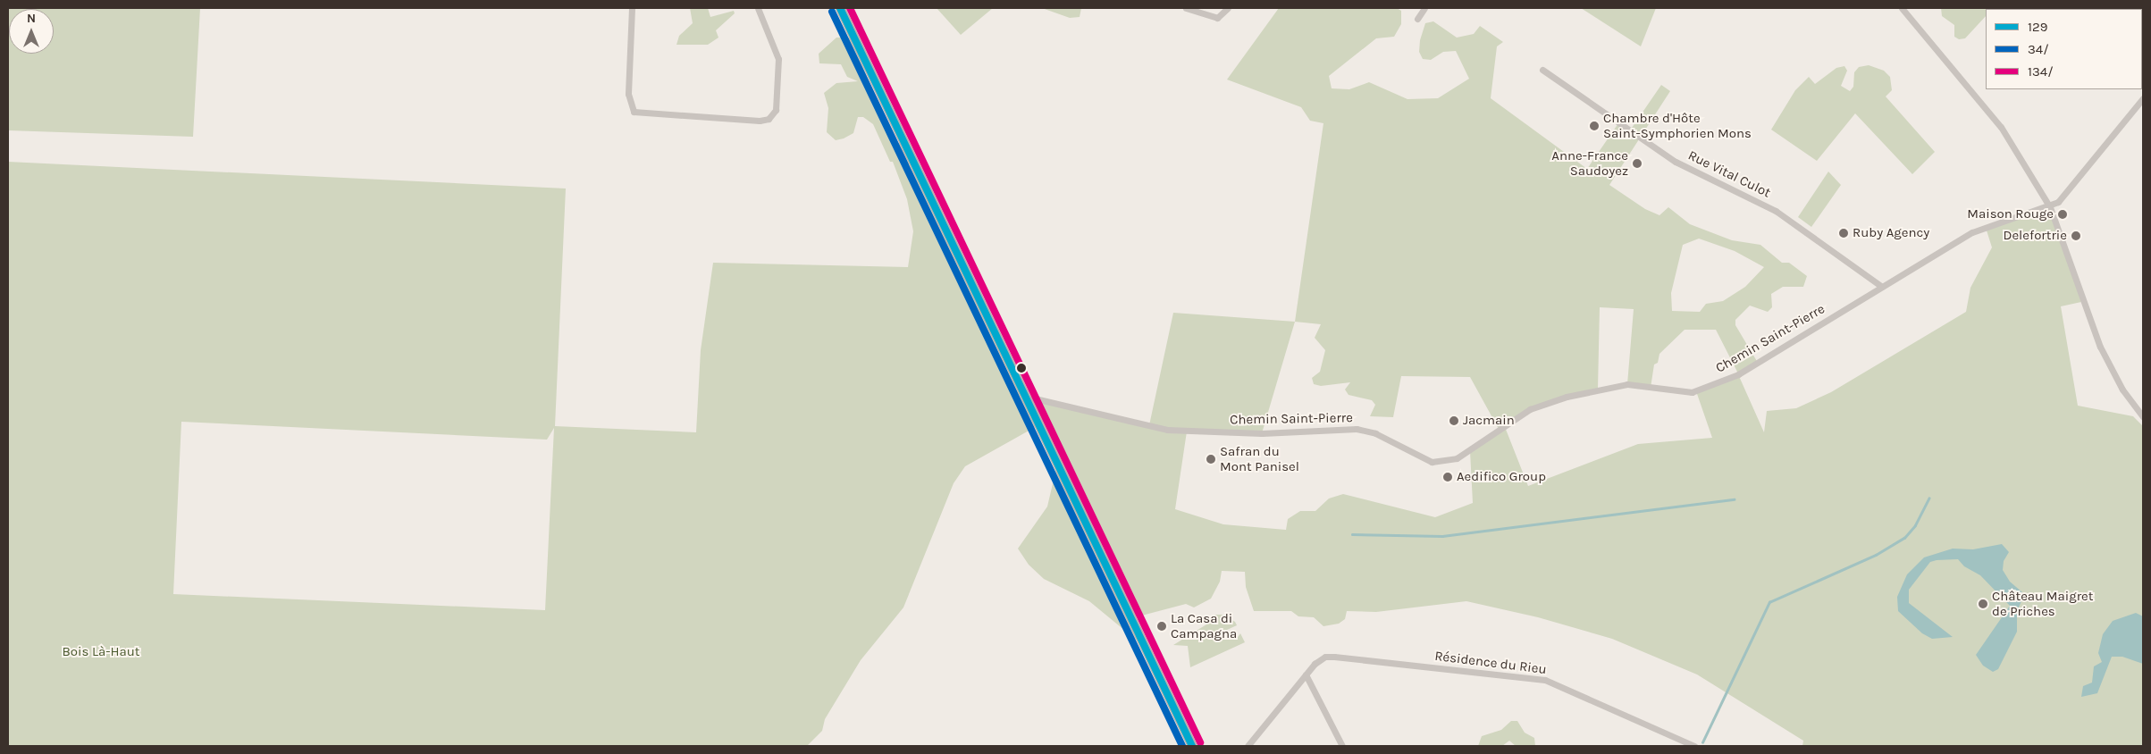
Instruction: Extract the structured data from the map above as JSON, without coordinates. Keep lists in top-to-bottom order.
{
  "streets": {
    "street": ["Rue Vital Culot", "Chemin Saint-Pierre", "Résidence du Rieu"]
  },
  "crossings": [
    ["Rue Vital Culot", "Chemin Saint-Pierre"]
  ],
  "parks": ["Bois Là-Haut"],
  "places": [
    "Chambre d'Hôte Saint-Symphorien Mons",
    "Anne-France Saudoyez",
    "Maison Rouge",
    "Ruby Agency",
    "Delefortrie",
    "Jacmain",
    "Safran du Mont Panisel",
    "Aedifico Group",
    "Château Maigret de Priches",
    "La Casa di Campagna"
  ],
  "lines": ["transit line 129", "transit line 134/", "transit line 34/"],
  "legend": ["129", "34/", "134/"],
  "north": "top"
}
